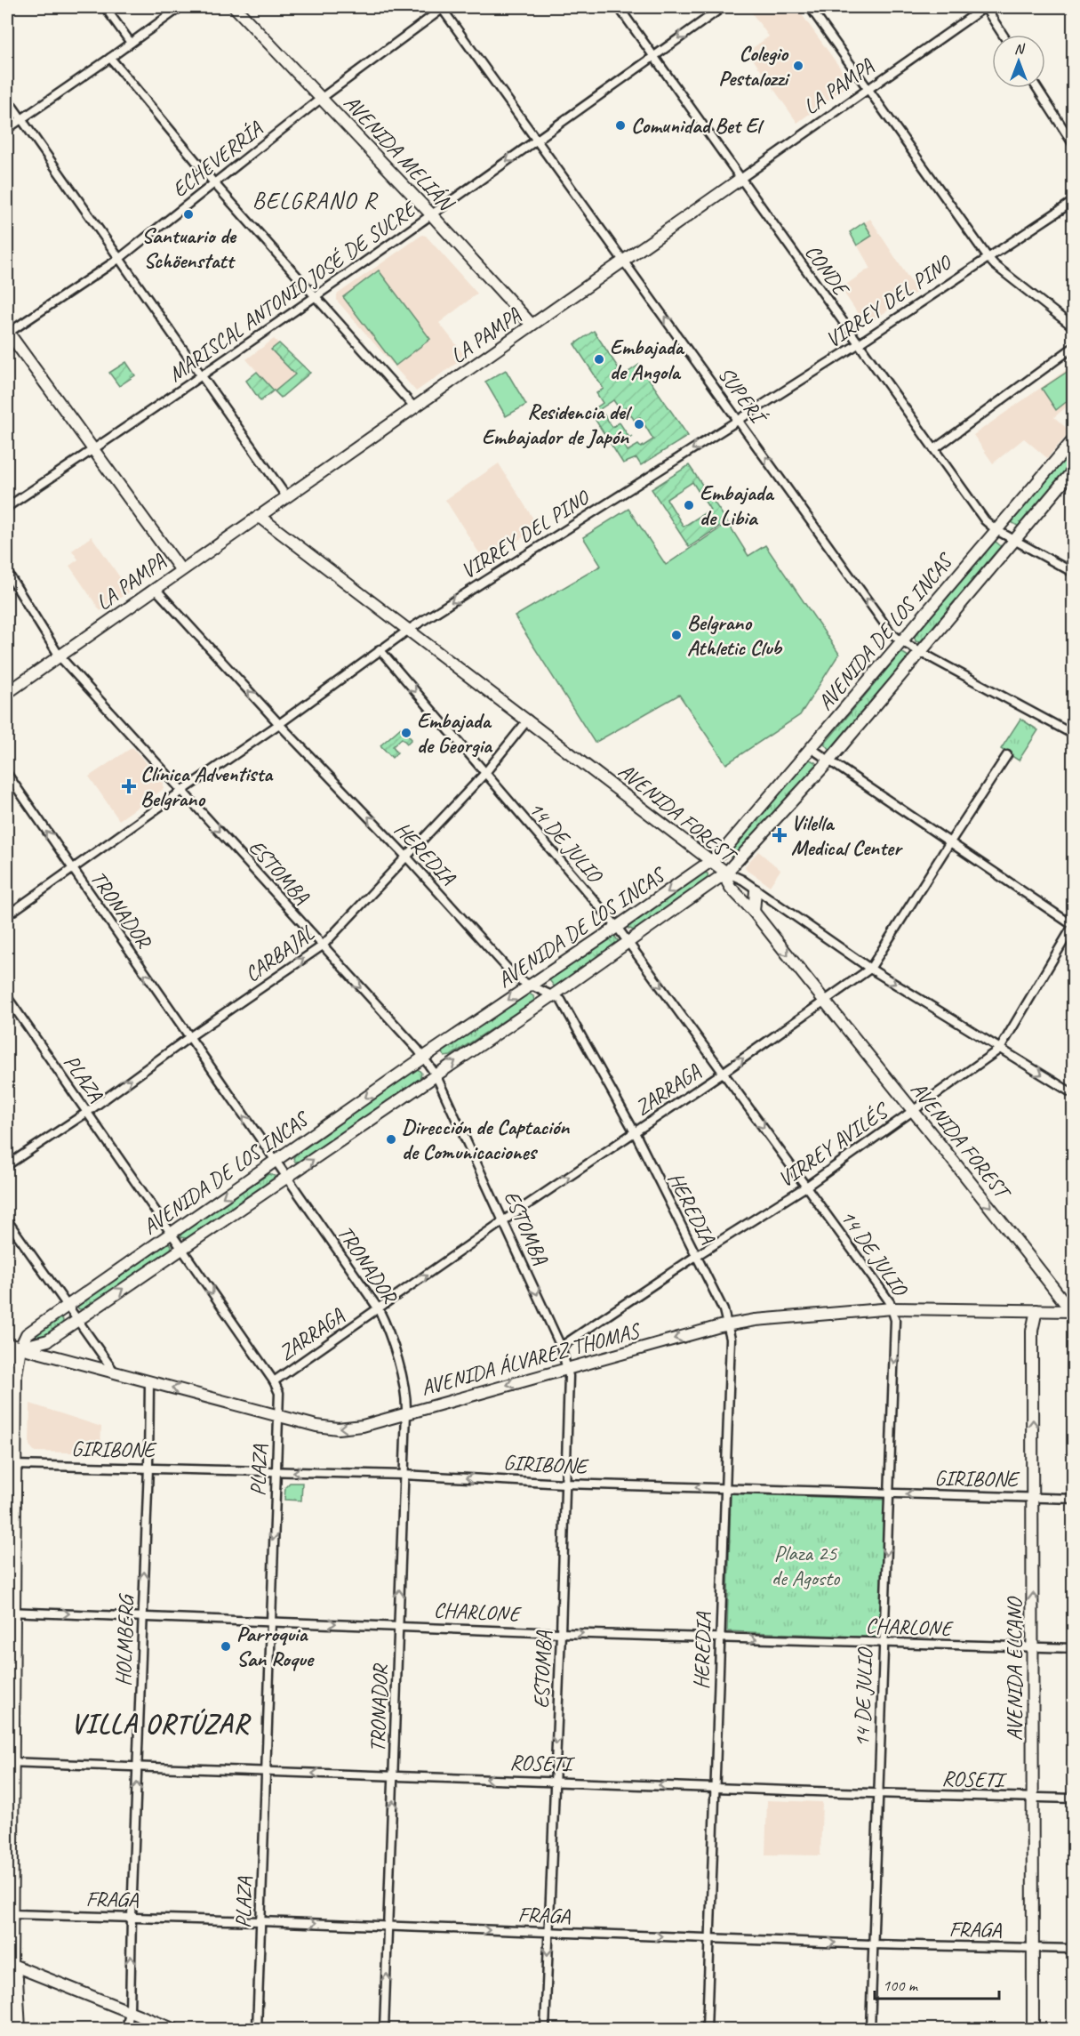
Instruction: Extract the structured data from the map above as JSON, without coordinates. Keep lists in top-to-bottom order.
{
  "streets": {
    "main road": [
      "LA PAMPA",
      "AVENIDA MELIÁN",
      "AVENIDA DE LOS INCAS",
      "AVENIDA FOREST",
      "AVENIDA ÁLVAREZ THOMAS",
      "AVENIDA ELCANO"
    ],
    "street": [
      "ECHEVERRÍA",
      "CONDE",
      "MARISCAL ANTONIO JOSÉ DE SUCRE",
      "VIRREY DEL PINO",
      "SUPERÍ",
      "14 DE JULIO",
      "HEREDIA",
      "ESTOMBA",
      "TRONADOR",
      "CARBAJAL",
      "PLAZA",
      "ZARRAGA",
      "VIRREY AVILÉS",
      "GIRIBONE",
      "CHARLONE",
      "HOLMBERG",
      "ROSETI",
      "FRAGA"
    ]
  },
  "crossings": [
    ["LA PAMPA", "AVENIDA MELIÁN"],
    ["LA PAMPA", "CONDE"],
    ["LA PAMPA", "SUPERÍ"],
    ["LA PAMPA", "AVENIDA FOREST"],
    ["LA PAMPA", "HEREDIA"],
    ["LA PAMPA", "ESTOMBA"],
    ["AVENIDA MELIÁN", "ECHEVERRÍA"],
    ["AVENIDA MELIÁN", "MARISCAL ANTONIO JOSÉ DE SUCRE"],
    ["ECHEVERRÍA", "SUPERÍ"],
    ["CONDE", "MARISCAL ANTONIO JOSÉ DE SUCRE"],
    ["CONDE", "VIRREY DEL PINO"],
    ["CONDE", "AVENIDA DE LOS INCAS"],
    ["MARISCAL ANTONIO JOSÉ DE SUCRE", "SUPERÍ"],
    ["VIRREY DEL PINO", "SUPERÍ"],
    ["VIRREY DEL PINO", "AVENIDA FOREST"],
    ["VIRREY DEL PINO", "14 DE JULIO"],
    ["VIRREY DEL PINO", "HEREDIA"],
    ["VIRREY DEL PINO", "ESTOMBA"],
    ["VIRREY DEL PINO", "TRONADOR"],
    ["SUPERÍ", "AVENIDA DE LOS INCAS"],
    ["AVENIDA DE LOS INCAS", "AVENIDA FOREST"],
    ["AVENIDA DE LOS INCAS", "14 DE JULIO"],
    ["AVENIDA DE LOS INCAS", "HEREDIA"],
    ["AVENIDA DE LOS INCAS", "ESTOMBA"],
    ["AVENIDA DE LOS INCAS", "TRONADOR"],
    ["AVENIDA DE LOS INCAS", "PLAZA"],
    ["AVENIDA DE LOS INCAS", "AVENIDA ÁLVAREZ THOMAS"],
    ["AVENIDA FOREST", "CARBAJAL"],
    ["AVENIDA FOREST", "ZARRAGA"],
    ["AVENIDA FOREST", "VIRREY AVILÉS"],
    ["AVENIDA FOREST", "AVENIDA ÁLVAREZ THOMAS"],
    ["14 DE JULIO", "CARBAJAL"],
    ["14 DE JULIO", "ZARRAGA"],
    ["14 DE JULIO", "VIRREY AVILÉS"],
    ["14 DE JULIO", "AVENIDA ÁLVAREZ THOMAS"],
    ["14 DE JULIO", "GIRIBONE"],
    ["14 DE JULIO", "CHARLONE"],
    ["14 DE JULIO", "ROSETI"],
    ["14 DE JULIO", "FRAGA"],
    ["HEREDIA", "CARBAJAL"],
    ["HEREDIA", "ZARRAGA"],
    ["HEREDIA", "VIRREY AVILÉS"],
    ["HEREDIA", "AVENIDA ÁLVAREZ THOMAS"],
    ["HEREDIA", "GIRIBONE"],
    ["HEREDIA", "CHARLONE"],
    ["HEREDIA", "ROSETI"],
    ["HEREDIA", "FRAGA"],
    ["ESTOMBA", "CARBAJAL"],
    ["ESTOMBA", "ZARRAGA"],
    ["ESTOMBA", "VIRREY AVILÉS"],
    ["ESTOMBA", "AVENIDA ÁLVAREZ THOMAS"],
    ["ESTOMBA", "GIRIBONE"],
    ["ESTOMBA", "CHARLONE"],
    ["ESTOMBA", "ROSETI"],
    ["ESTOMBA", "FRAGA"],
    ["TRONADOR", "CARBAJAL"],
    ["TRONADOR", "ZARRAGA"],
    ["TRONADOR", "AVENIDA ÁLVAREZ THOMAS"],
    ["TRONADOR", "GIRIBONE"],
    ["TRONADOR", "CHARLONE"],
    ["TRONADOR", "ROSETI"],
    ["TRONADOR", "FRAGA"],
    ["CARBAJAL", "PLAZA"],
    ["PLAZA", "ZARRAGA"],
    ["PLAZA", "AVENIDA ÁLVAREZ THOMAS"],
    ["PLAZA", "GIRIBONE"],
    ["PLAZA", "CHARLONE"],
    ["PLAZA", "ROSETI"],
    ["PLAZA", "FRAGA"],
    ["AVENIDA ÁLVAREZ THOMAS", "HOLMBERG"],
    ["AVENIDA ÁLVAREZ THOMAS", "AVENIDA ELCANO"],
    ["GIRIBONE", "HOLMBERG"],
    ["GIRIBONE", "AVENIDA ELCANO"],
    ["CHARLONE", "HOLMBERG"],
    ["CHARLONE", "AVENIDA ELCANO"],
    ["HOLMBERG", "ROSETI"],
    ["HOLMBERG", "FRAGA"],
    ["AVENIDA ELCANO", "ROSETI"],
    ["AVENIDA ELCANO", "FRAGA"]
  ],
  "one_way": [
    "SUPERÍ",
    "14 DE JULIO",
    "ESTOMBA",
    "TRONADOR",
    "CARBAJAL",
    "ZARRAGA",
    "AVENIDA ÁLVAREZ THOMAS",
    "GIRIBONE",
    "CHARLONE",
    "HOLMBERG",
    "AVENIDA ELCANO",
    "ROSETI",
    "FRAGA"
  ],
  "districts": ["BELGRANO R", "VILLA ORTÚZAR"],
  "parks": ["Plaza 25 de Agosto"],
  "places": {
    "other": [
      "Colegio Pestalozzi",
      "Comunidad Bet El",
      "Santuario de Schöenstatt",
      "Embajada de Angola",
      "Residencia del Embajador de Japón",
      "Embajada de Libia",
      "Belgrano Athletic Club",
      "Embajada de Georgia",
      "Dirección de Captación de Comunicaciones",
      "Parroquia San Roque"
    ],
    "health": ["Clínica Adventista Belgrano", "Vilella Medical Center"]
  },
  "scale_bar": "100 m",
  "north": "top"
}
